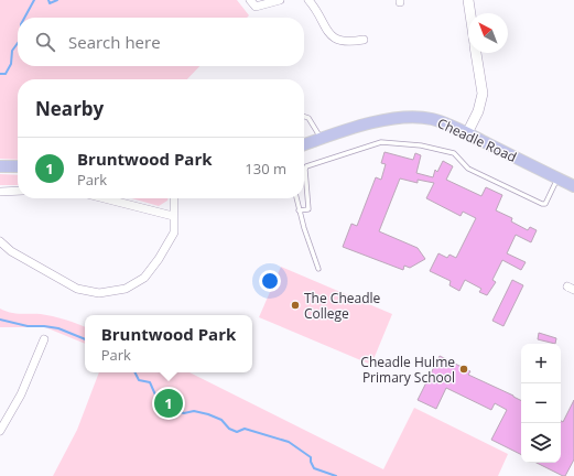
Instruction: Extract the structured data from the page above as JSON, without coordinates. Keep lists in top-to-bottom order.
{
  "streets": {
    "main road": ["Cheadle Road"]
  },
  "places": ["The Cheadle College", "Cheadle Hulme Primary School"],
  "north": "top left",
  "page": {
    "search": "Search here",
    "heading": "Nearby",
    "list": [
      {
        "mark": "1",
        "name": "Bruntwood Park",
        "note": "Park",
        "value": "130 m"
      }
    ],
    "popup": ["Bruntwood Park", "Park"],
    "map_buttons": ["+", "−"],
    "pins": "1"
  }
}
